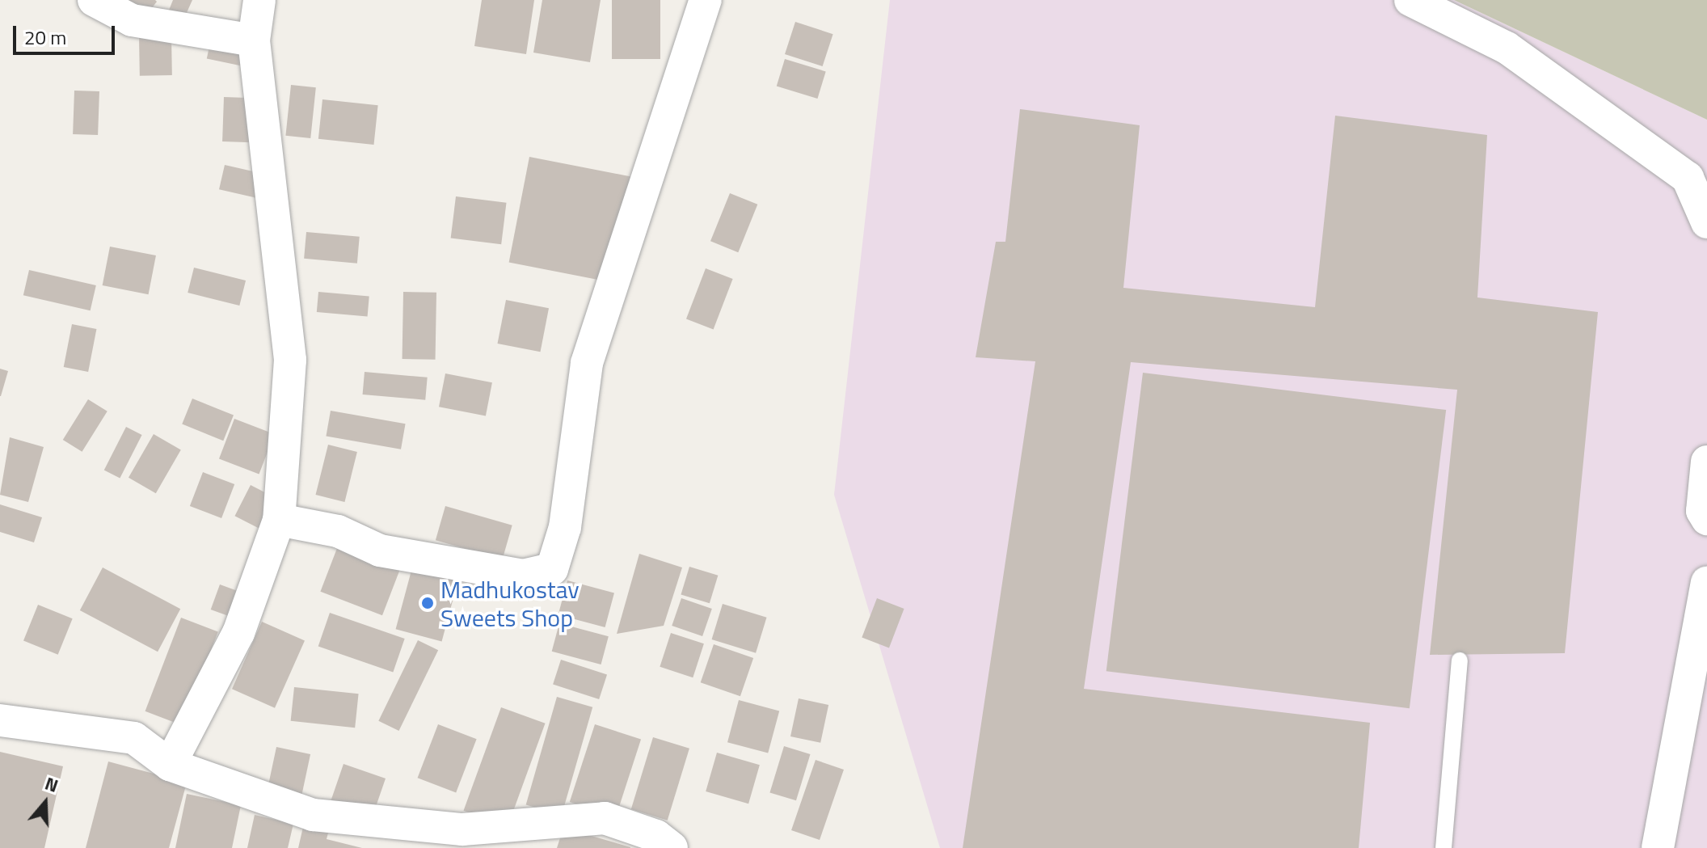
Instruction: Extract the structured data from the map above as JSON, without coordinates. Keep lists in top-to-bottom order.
{
  "places": ["Madhukostav Sweets Shop"],
  "scale_bar": "20 m",
  "north": "top"
}
